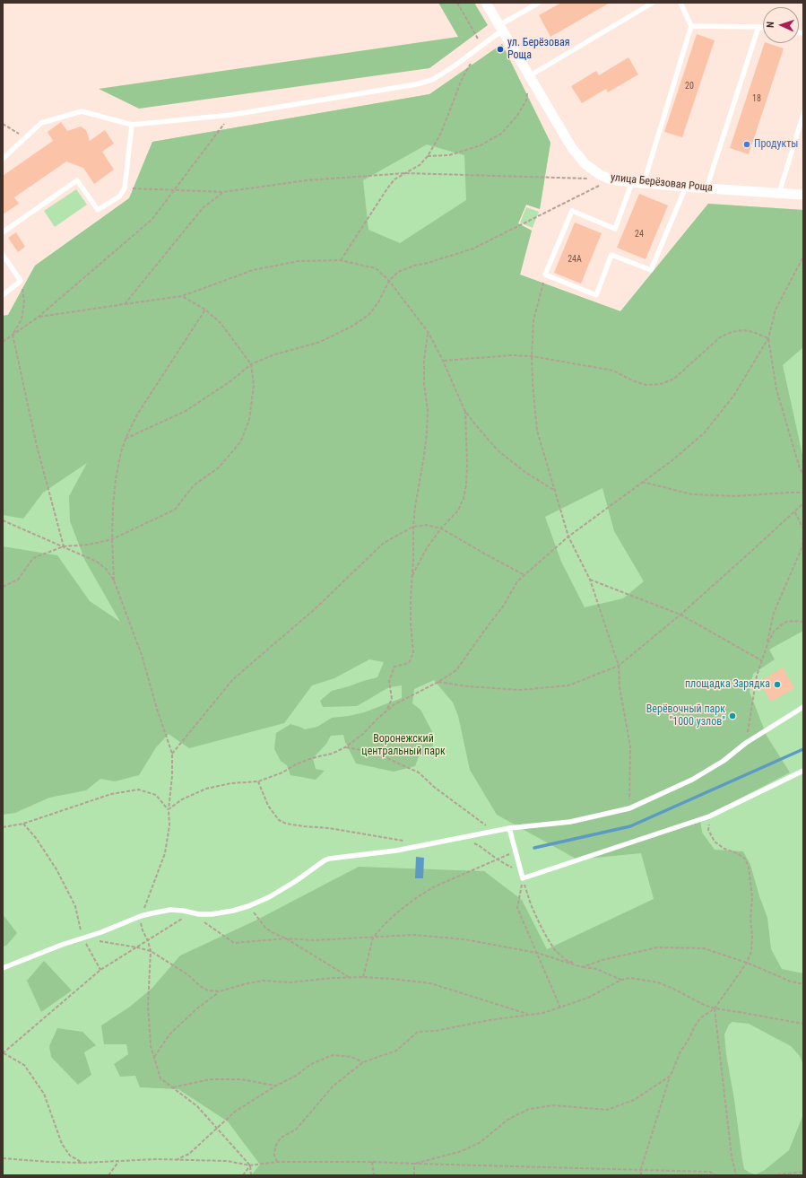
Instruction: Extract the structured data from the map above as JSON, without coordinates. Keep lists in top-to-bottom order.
{
  "streets": {
    "street": ["улица Берёзовая Роща"]
  },
  "parks": ["Воронежский центральный парк"],
  "places": [
    "ул. Берёзовая Роща",
    "Продукты",
    "площадка Зарядка",
    "Верёвочный парк \"1000 узлов\""
  ],
  "house_numbers": [
    "20",
    "18",
    "24",
    "24А"
  ],
  "north": "left"
}
